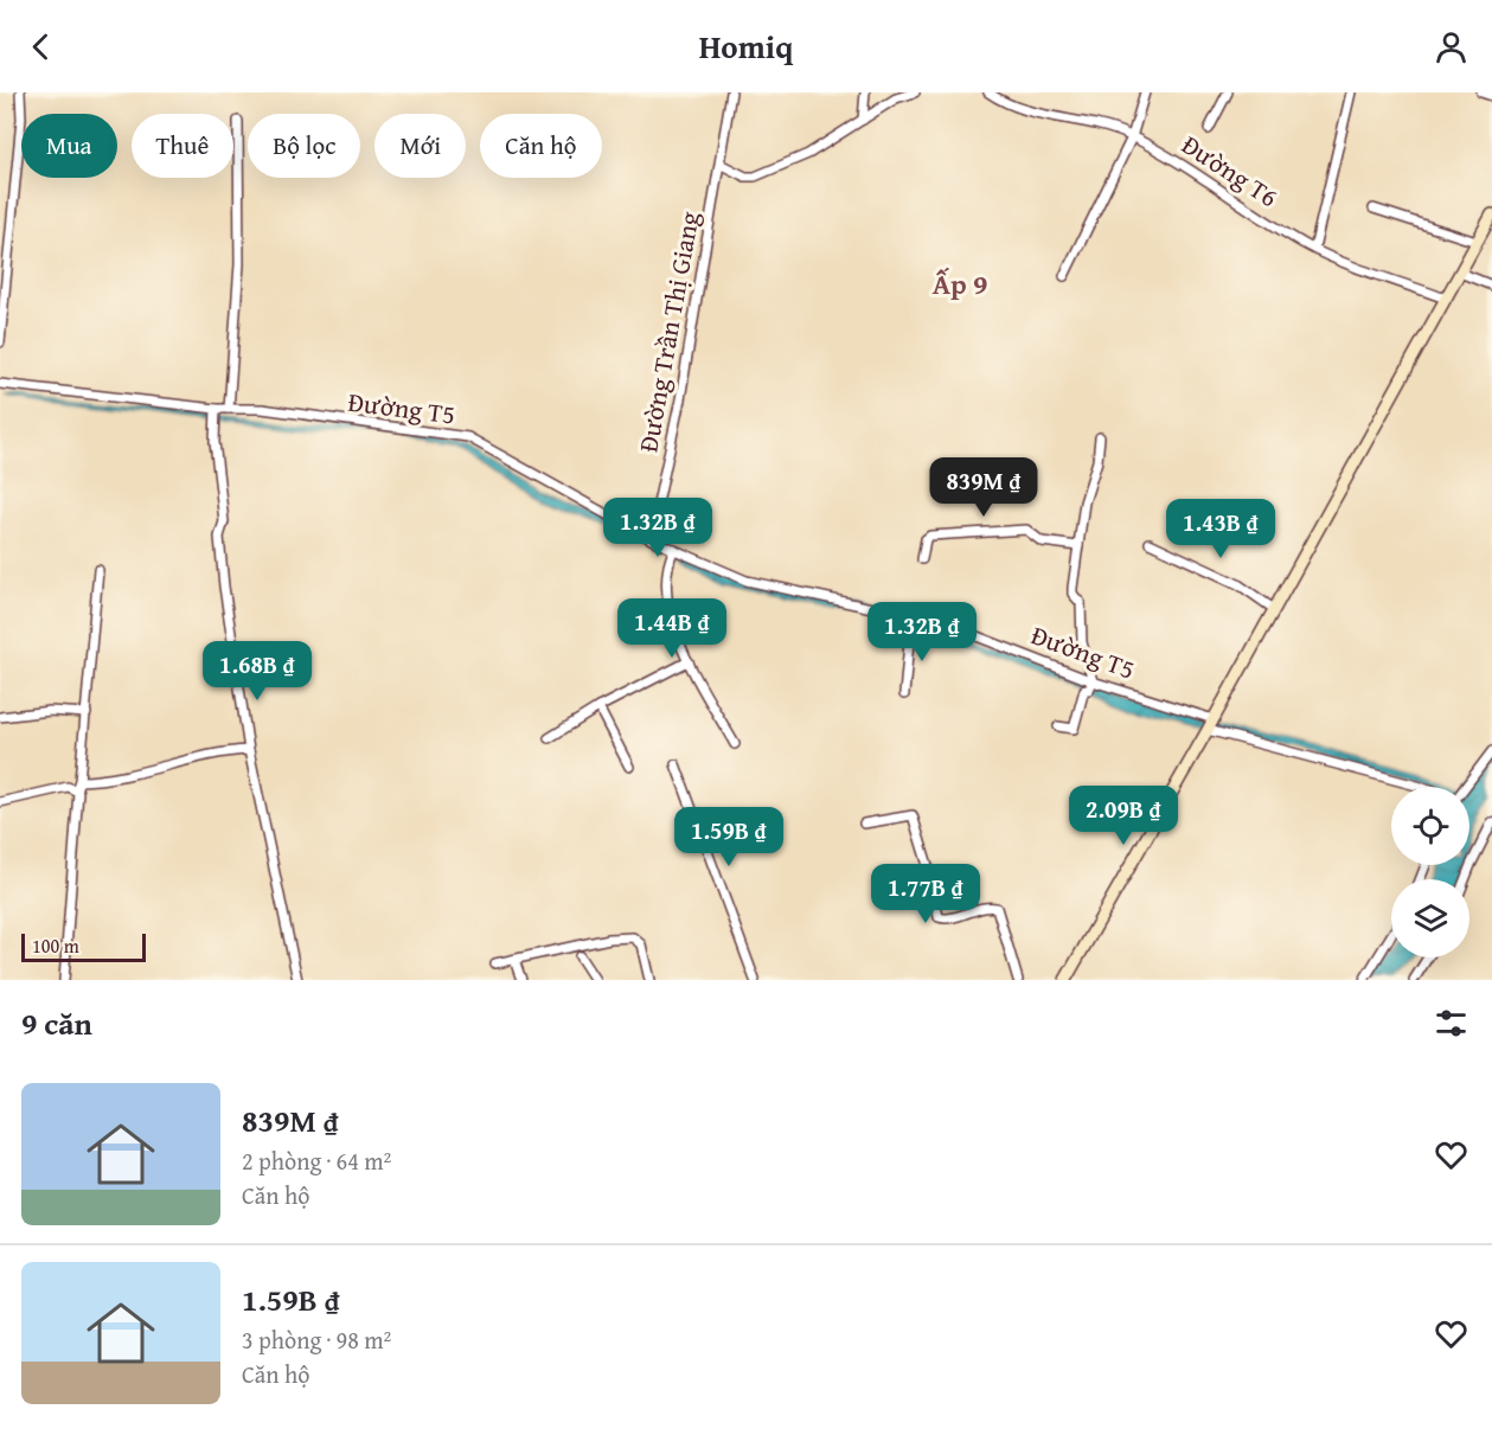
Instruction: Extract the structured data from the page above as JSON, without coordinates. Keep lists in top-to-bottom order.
{
  "streets": {
    "street": ["Đường T6", "Đường Trần Thị Giang", "Đường T5"]
  },
  "crossings": [
    ["Đường Trần Thị Giang", "Đường T5"]
  ],
  "districts": ["Ấp 9"],
  "scale_bar": "100 m",
  "page": {
    "header": "Homiq",
    "chip": [
      "Mua",
      "Thuê",
      "Bộ lọc",
      "Mới",
      "Căn hộ"
    ],
    "price": [
      "839M ₫",
      "1.32B ₫",
      "1.43B ₫",
      "1.44B ₫",
      "1.32B ₫",
      "1.68B ₫",
      "2.09B ₫",
      "1.59B ₫",
      "1.77B ₫"
    ],
    "scale": "100 m",
    "heading": "9 căn",
    "list": [
      {
        "name": "839M ₫",
        "note": "2 phòng · 64 m² · Căn hộ"
      },
      {
        "name": "1.59B ₫",
        "note": "3 phòng · 98 m² · Căn hộ"
      }
    ]
  }
}
